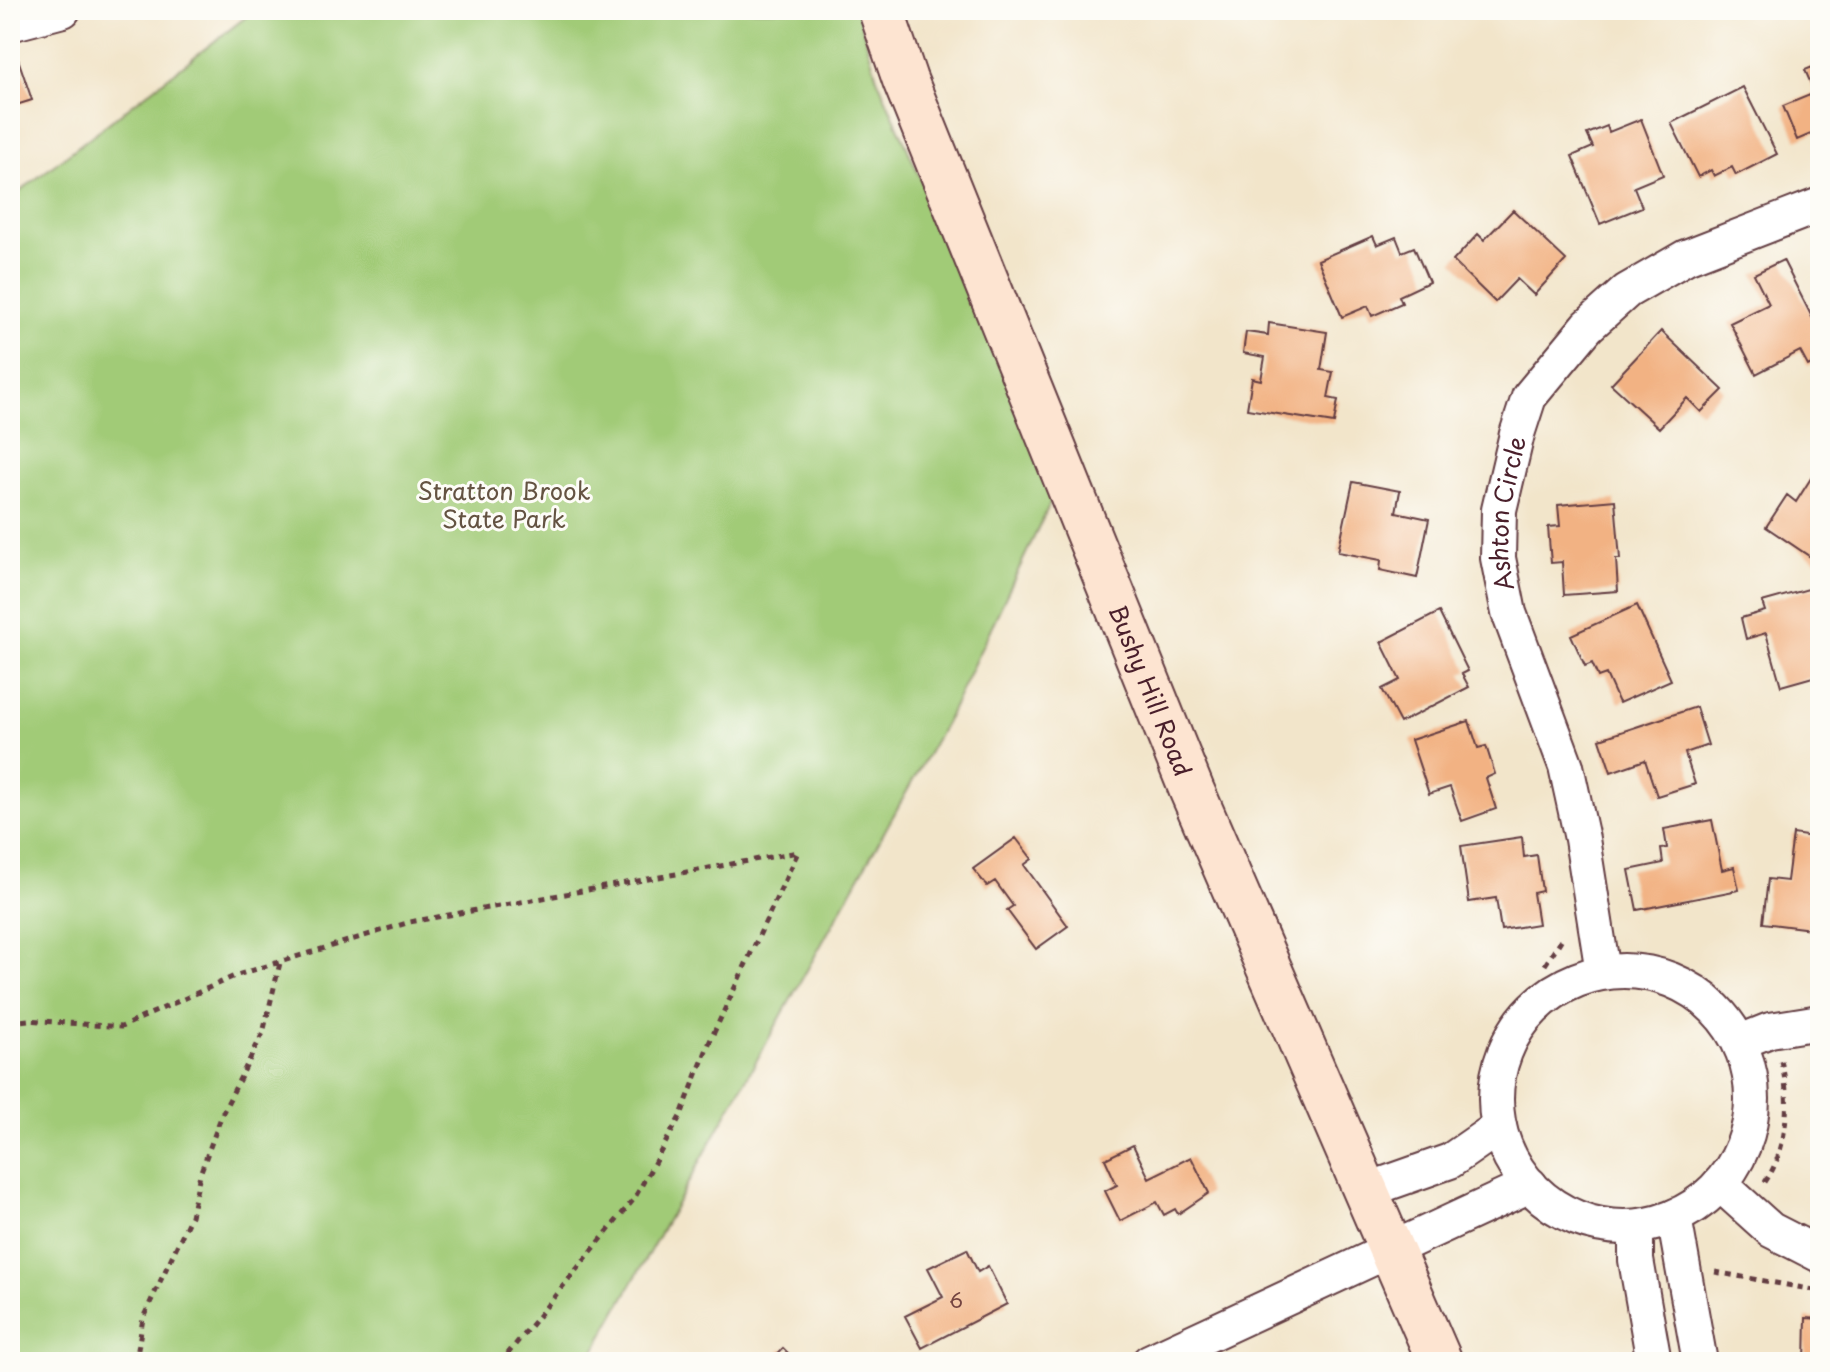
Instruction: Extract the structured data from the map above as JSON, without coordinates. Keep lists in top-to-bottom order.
{
  "streets": {
    "main road": ["Bushy Hill Road"],
    "street": ["Ashton Circle"]
  },
  "parks": ["Stratton Brook State Park"],
  "house_numbers": ["6"]
}
